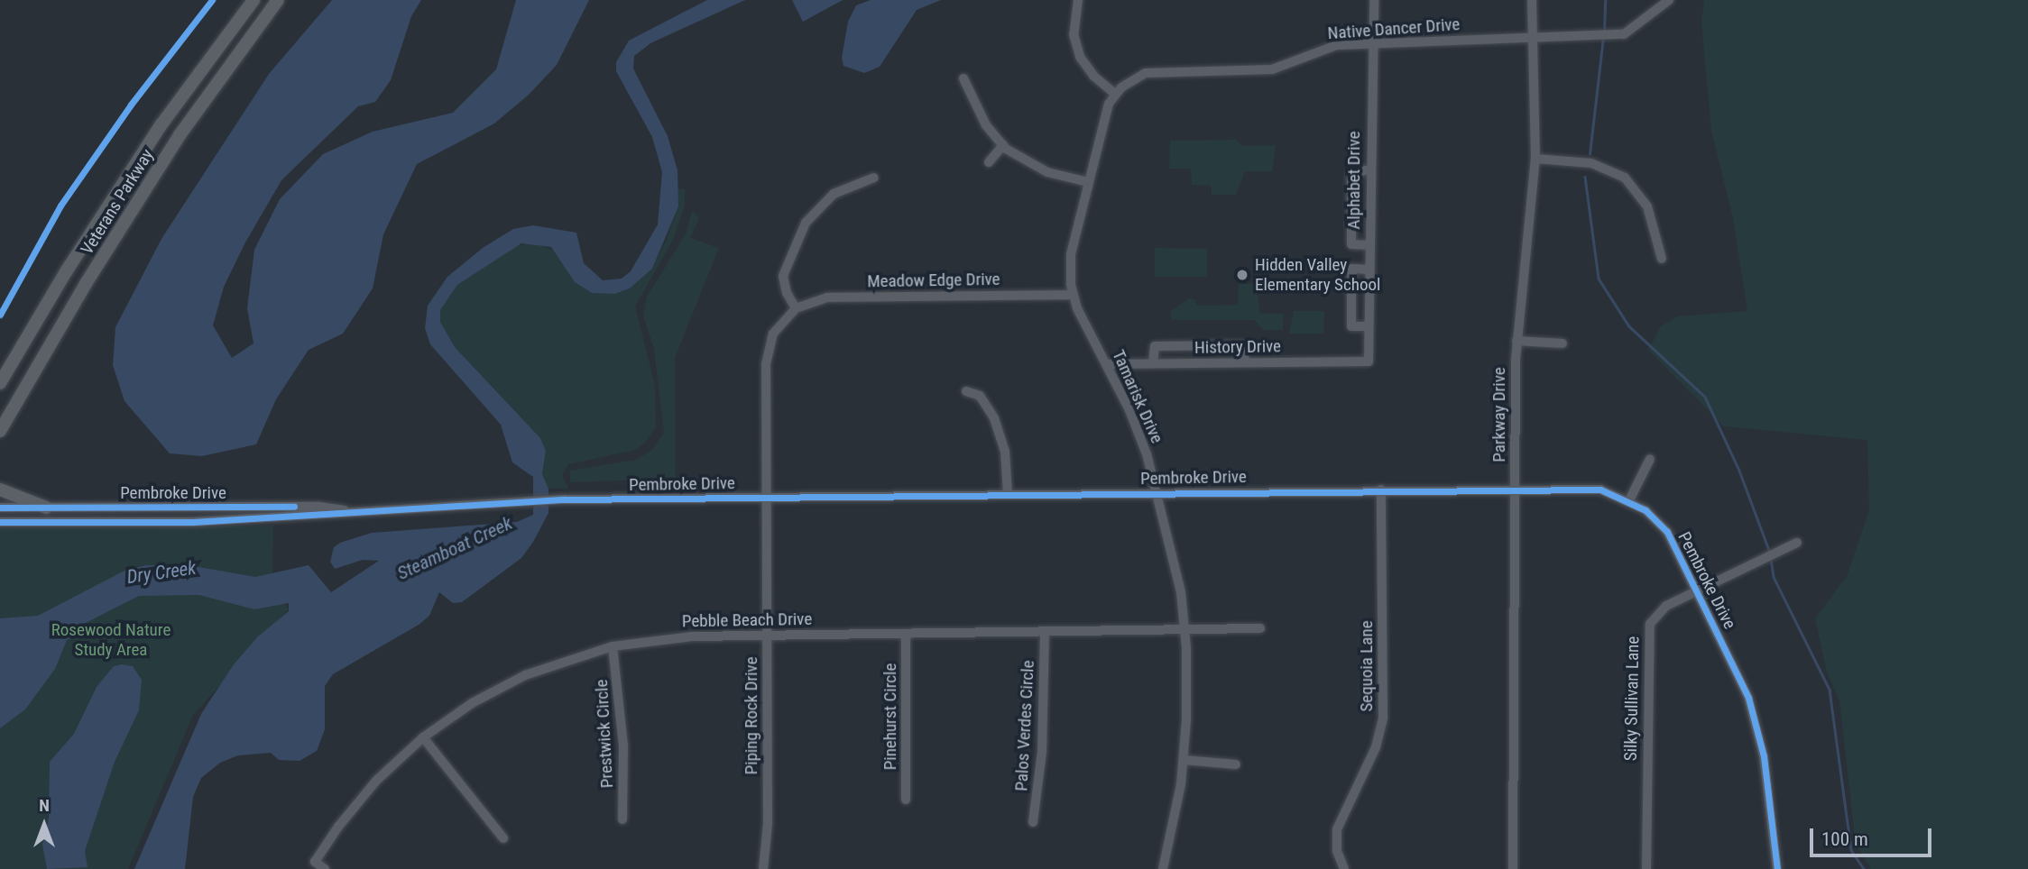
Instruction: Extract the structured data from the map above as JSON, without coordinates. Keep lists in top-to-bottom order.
{
  "streets": {
    "main road": ["Veterans Parkway"],
    "street": [
      "Native Dancer Drive",
      "Alphabet Drive",
      "Meadow Edge Drive",
      "History Drive",
      "Tamarisk Drive",
      "Parkway Drive",
      "Pembroke Drive",
      "Pebble Beach Drive",
      "Sequoia Lane",
      "Silky Sullivan Lane",
      "Piping Rock Drive",
      "Pinehurst Circle",
      "Palos Verdes Circle",
      "Prestwick Circle"
    ]
  },
  "crossings": [
    ["Native Dancer Drive", "Alphabet Drive"],
    ["Native Dancer Drive", "Tamarisk Drive"],
    ["Native Dancer Drive", "Parkway Drive"],
    ["Alphabet Drive", "History Drive"],
    ["Meadow Edge Drive", "Tamarisk Drive"],
    ["Meadow Edge Drive", "Piping Rock Drive"],
    ["History Drive", "Tamarisk Drive"],
    ["Tamarisk Drive", "Pembroke Drive"],
    ["Tamarisk Drive", "Pebble Beach Drive"],
    ["Parkway Drive", "Pembroke Drive"],
    ["Pembroke Drive", "Sequoia Lane"],
    ["Pembroke Drive", "Silky Sullivan Lane"],
    ["Pembroke Drive", "Piping Rock Drive"],
    ["Pebble Beach Drive", "Piping Rock Drive"],
    ["Pebble Beach Drive", "Pinehurst Circle"],
    ["Pebble Beach Drive", "Palos Verdes Circle"],
    ["Pebble Beach Drive", "Prestwick Circle"]
  ],
  "water": ["Steamboat Creek", "Dry Creek"],
  "parks": ["Rosewood Nature Study Area"],
  "places": ["Hidden Valley Elementary School"],
  "scale_bar": "100 m",
  "north": "top"
}
